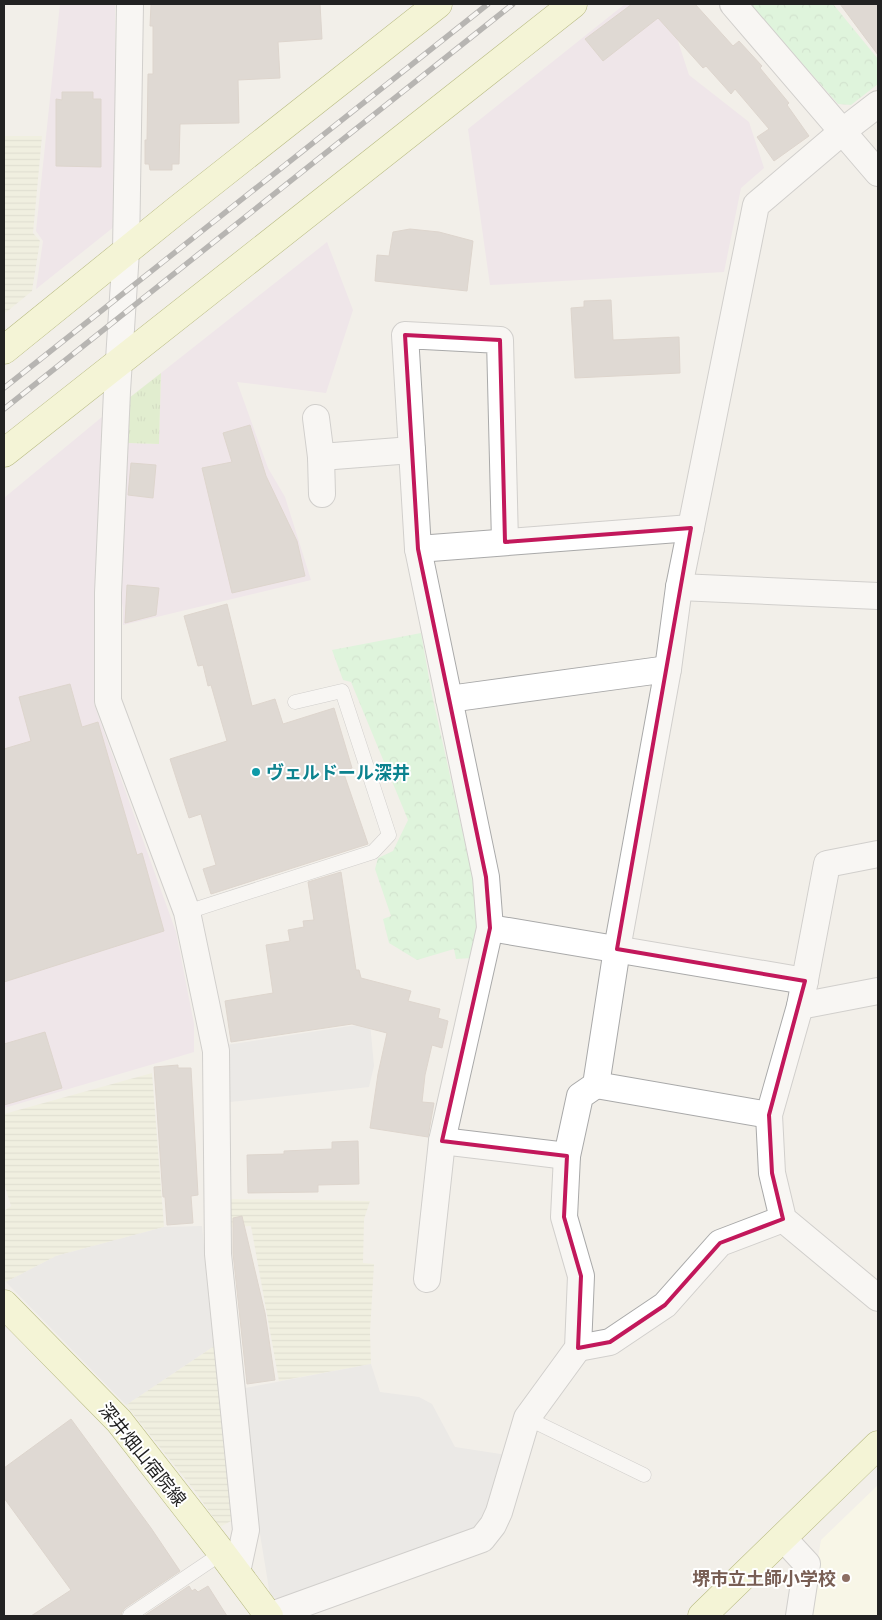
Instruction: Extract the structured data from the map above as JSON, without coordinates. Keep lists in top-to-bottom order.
{
  "streets": {
    "street": ["深井畑山宿院線"]
  },
  "places": ["ヴェルドール深井", "堺市立土師小学校"]
}
